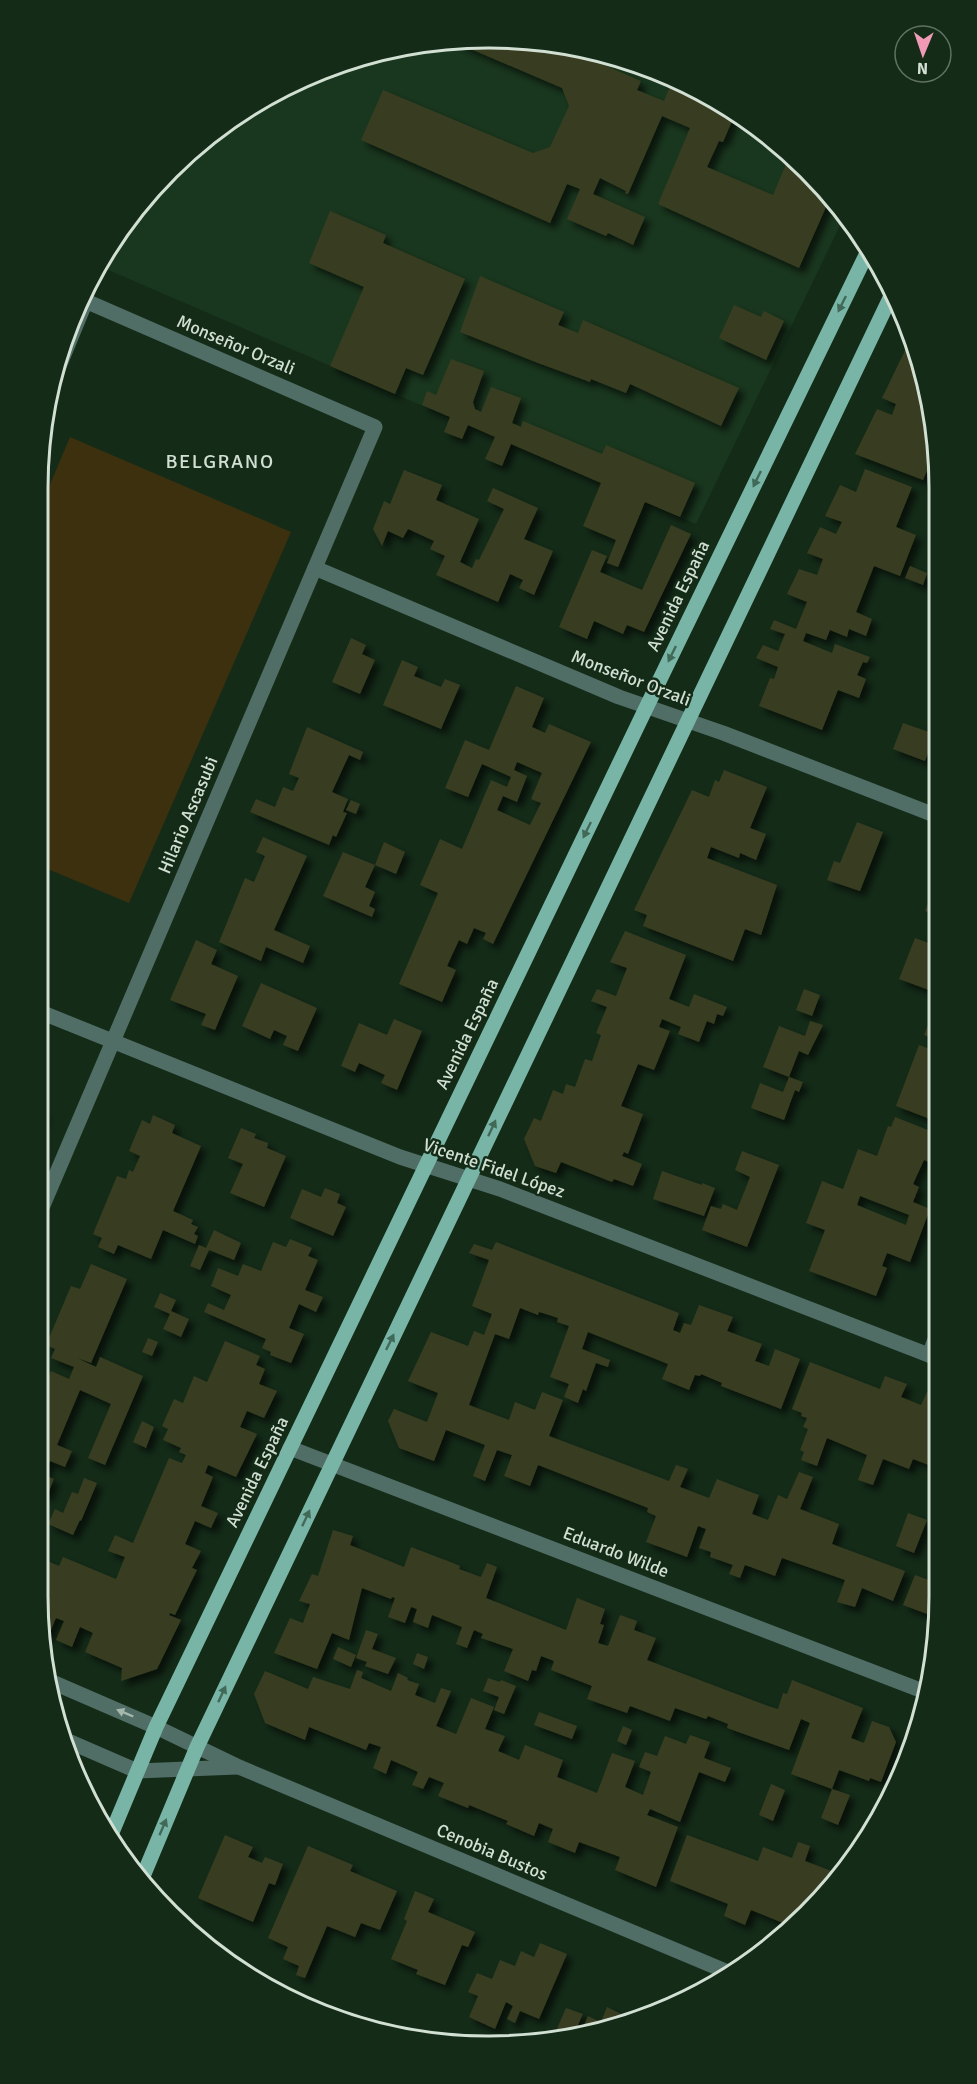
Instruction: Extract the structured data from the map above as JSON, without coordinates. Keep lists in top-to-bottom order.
{
  "streets": {
    "main road": ["Avenida España"],
    "street": [
      "Monseñor Orzali",
      "Hilario Ascasubi",
      "Vicente Fidel López",
      "Eduardo Wilde",
      "Cenobia Bustos"
    ]
  },
  "crossings": [
    ["Monseñor Orzali", "Avenida España"],
    ["Monseñor Orzali", "Hilario Ascasubi"],
    ["Avenida España", "Vicente Fidel López"],
    ["Avenida España", "Eduardo Wilde"],
    ["Avenida España", "Cenobia Bustos"],
    ["Hilario Ascasubi", "Vicente Fidel López"]
  ],
  "districts": ["BELGRANO"],
  "north": "bottom"
}
